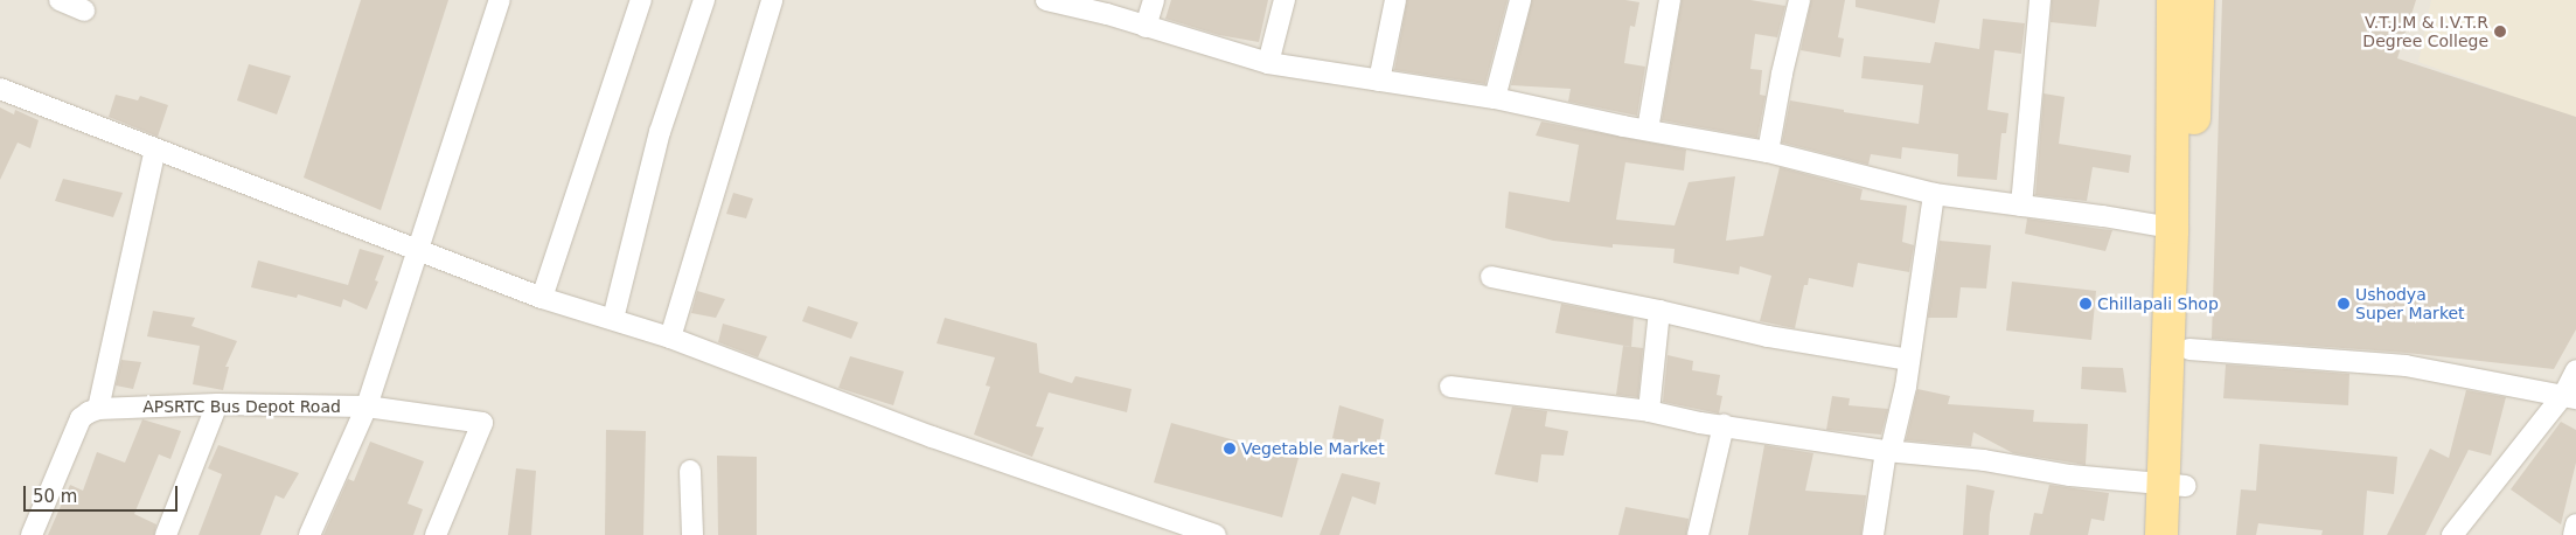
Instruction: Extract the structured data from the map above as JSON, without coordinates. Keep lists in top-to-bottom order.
{
  "streets": {
    "street": ["APSRTC Bus Depot Road"]
  },
  "places": [
    "V.T.J.M & I.V.T.R Degree College",
    "Chillapali Shop",
    "Ushodya Super Market",
    "Vegetable Market"
  ],
  "scale_bar": "50 m"
}
